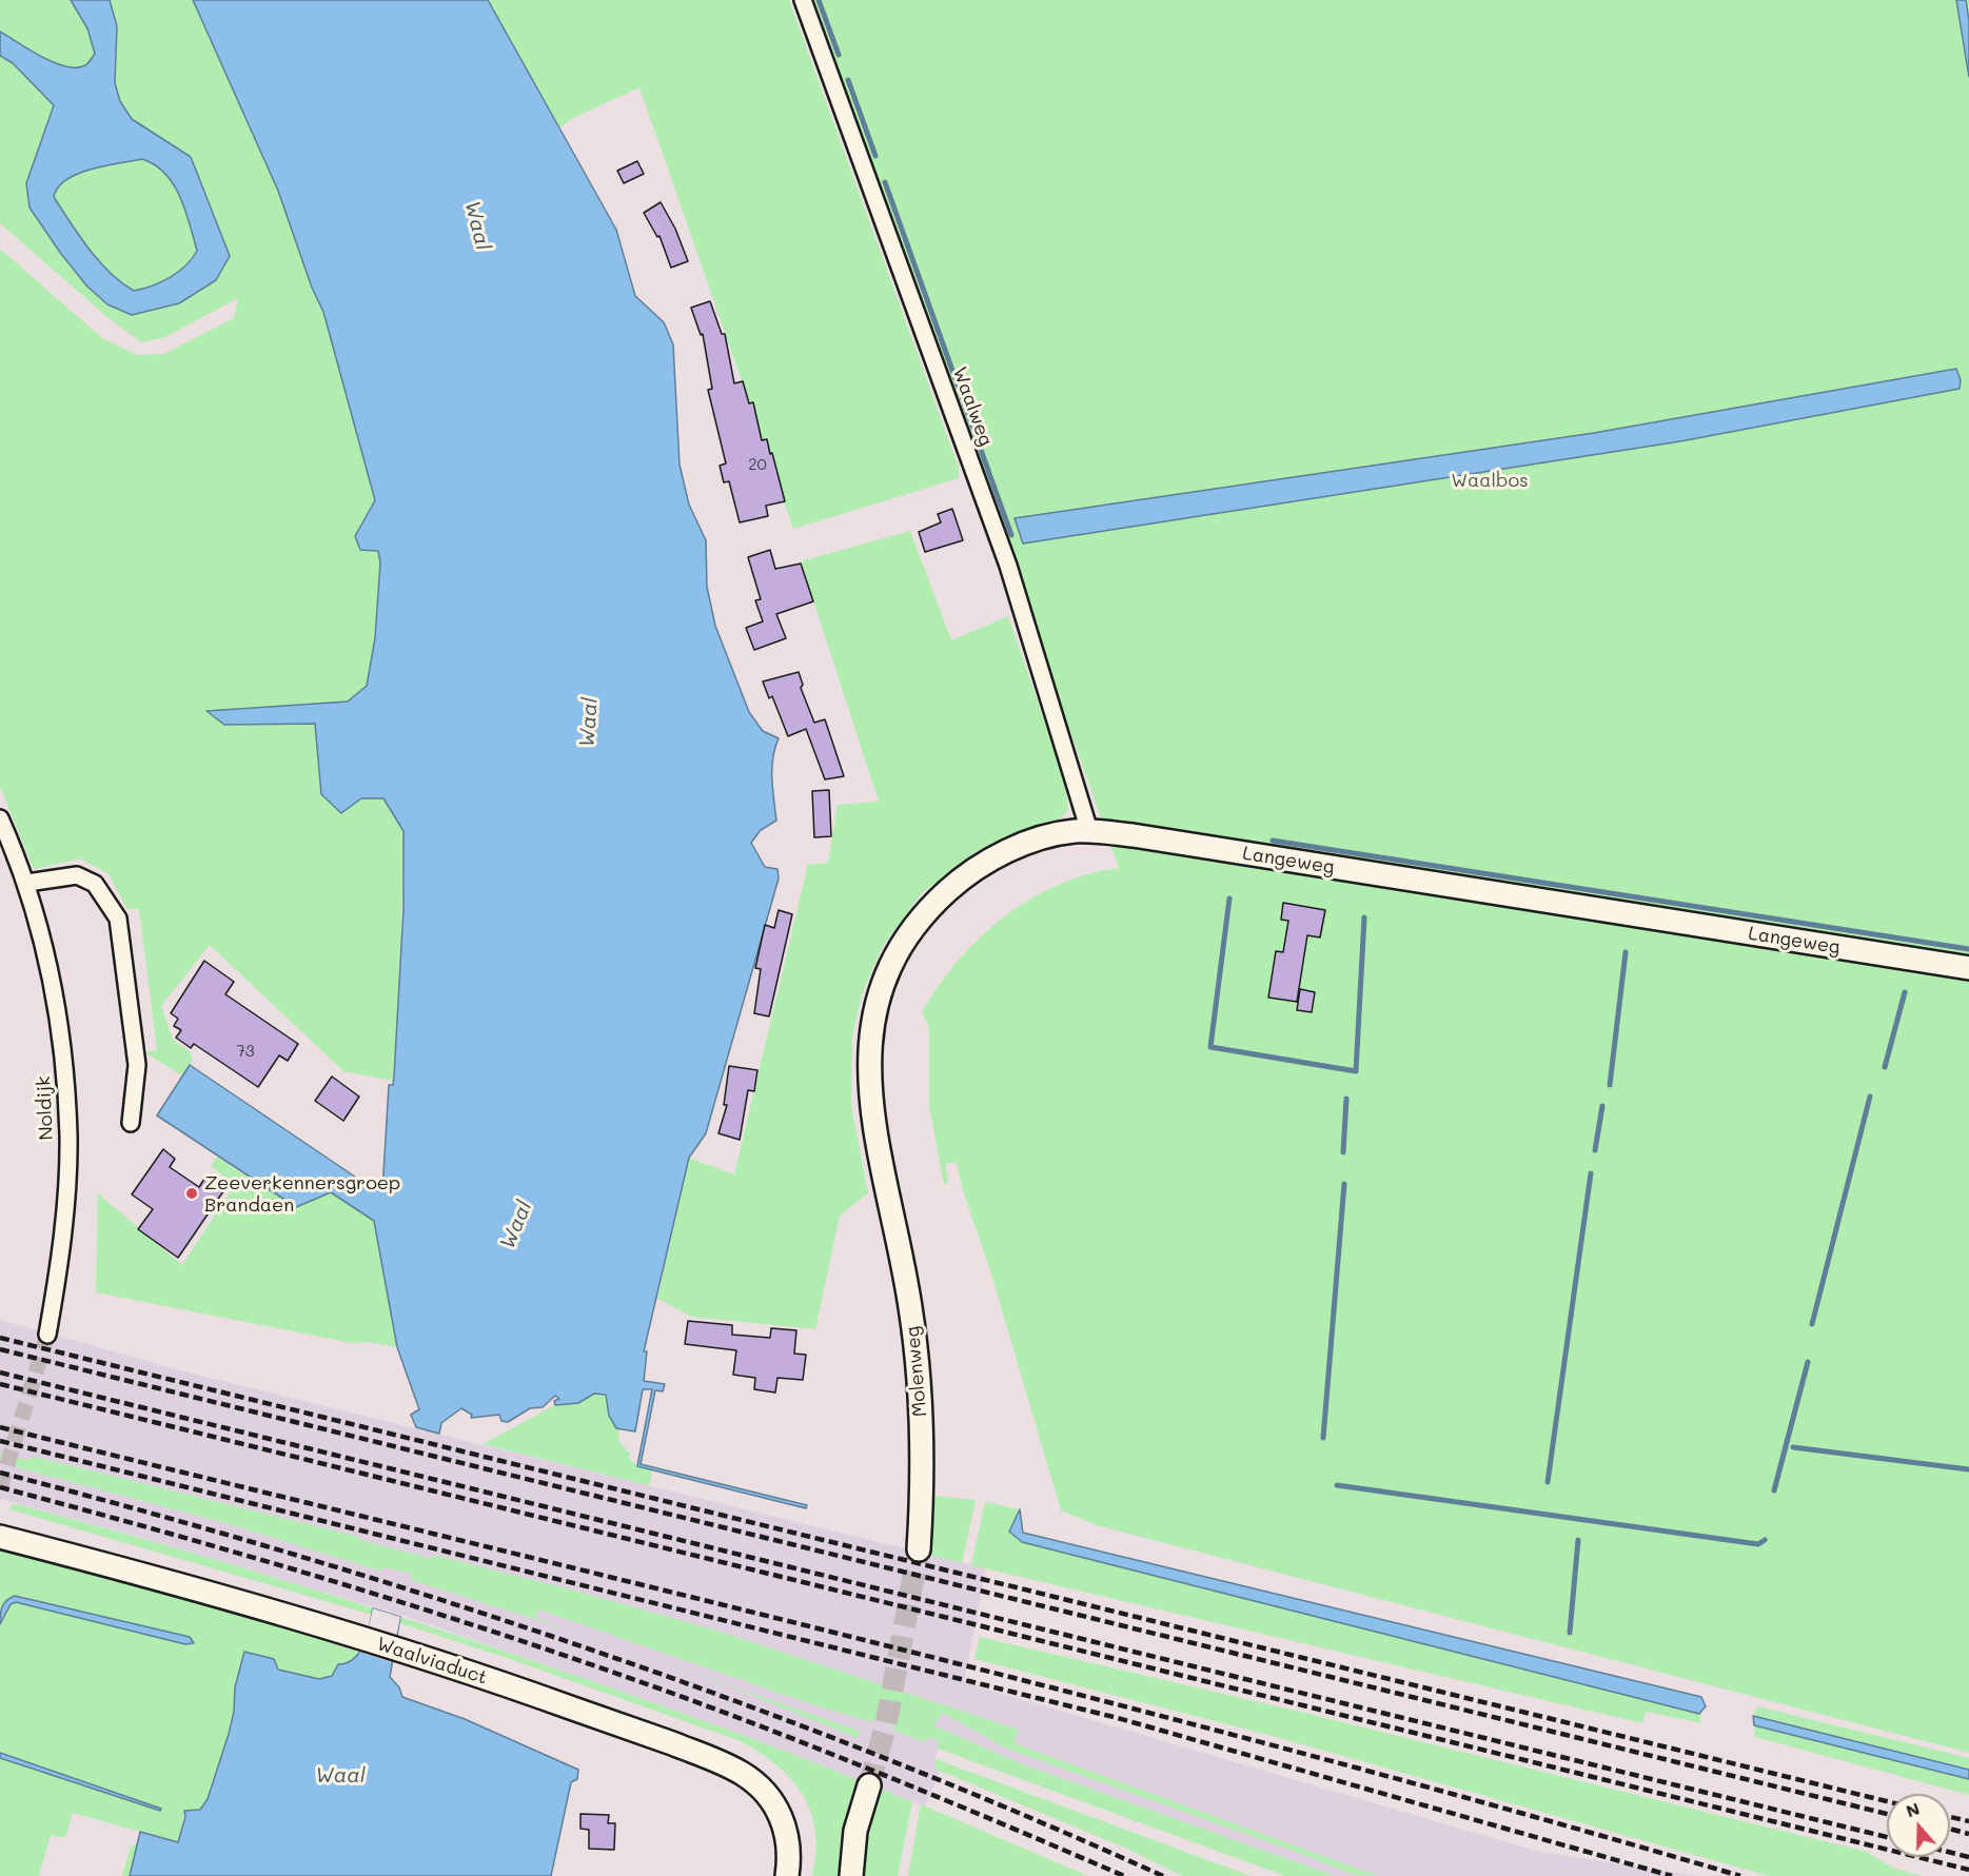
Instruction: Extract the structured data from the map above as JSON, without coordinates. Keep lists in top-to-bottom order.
{
  "streets": {
    "main road": ["Langeweg", "Molenweg", "Waalviaduct"],
    "street": ["Waalweg", "Noldijk"]
  },
  "crossings": [
    ["Waalweg", "Langeweg"],
    ["Langeweg", "Molenweg"]
  ],
  "water": ["Waal"],
  "parks": ["Waalbos"],
  "places": ["Zeeverkennersgroep Brandaen"],
  "house_numbers": ["20", "73"],
  "north": "top"
}
